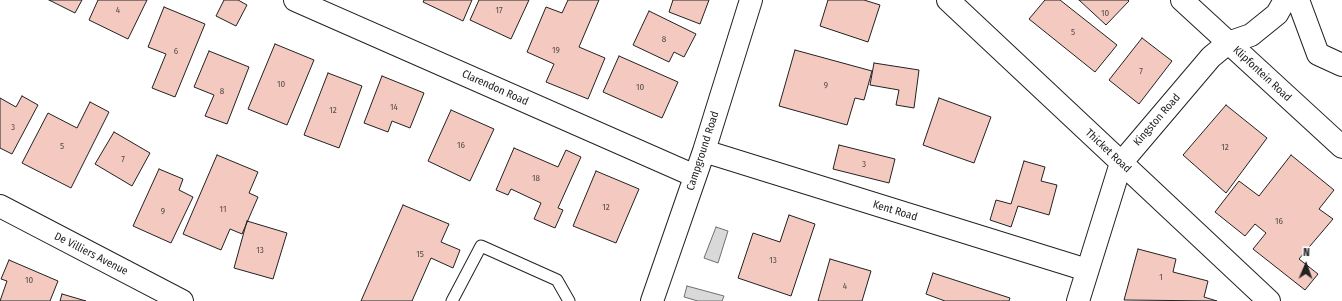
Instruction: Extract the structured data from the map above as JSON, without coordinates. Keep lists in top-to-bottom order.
{
  "streets": {
    "street": [
      "Klipfontein Road",
      "Clarendon Road",
      "Kingston Road",
      "Campground Road",
      "Thicket Road",
      "Kent Road",
      "De Villiers Avenue"
    ]
  },
  "crossings": [
    ["Klipfontein Road", "Kingston Road"],
    ["Clarendon Road", "Campground Road"],
    ["Kingston Road", "Thicket Road"],
    ["Kingston Road", "Kent Road"],
    ["Campground Road", "Kent Road"]
  ],
  "house_numbers": [
    "4",
    "17",
    "10",
    "5",
    "8",
    "19",
    "6",
    "7",
    "10",
    "9",
    "10",
    "8",
    "14",
    "12",
    "3",
    "16",
    "5",
    "12",
    "7",
    "3",
    "18",
    "12",
    "11",
    "9",
    "16",
    "13",
    "15",
    "13",
    "1",
    "10",
    "4"
  ],
  "north": "top"
}
